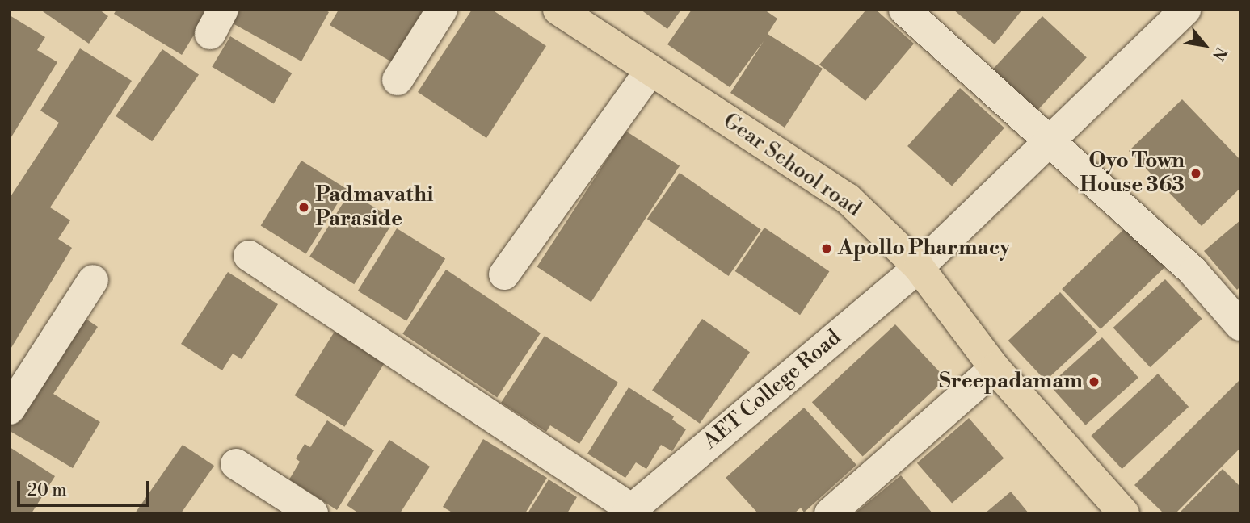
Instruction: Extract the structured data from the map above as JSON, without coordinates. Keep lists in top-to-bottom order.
{
  "streets": {
    "main road": ["Gear School road"],
    "street": ["AET College Road"]
  },
  "crossings": [
    ["Gear School road", "AET College Road"]
  ],
  "places": [
    "Oyo Town House 363",
    "Padmavathi Paraside",
    "Apollo Pharmacy",
    "Sreepadamam"
  ],
  "scale_bar": "20 m",
  "north": "bottom right"
}
